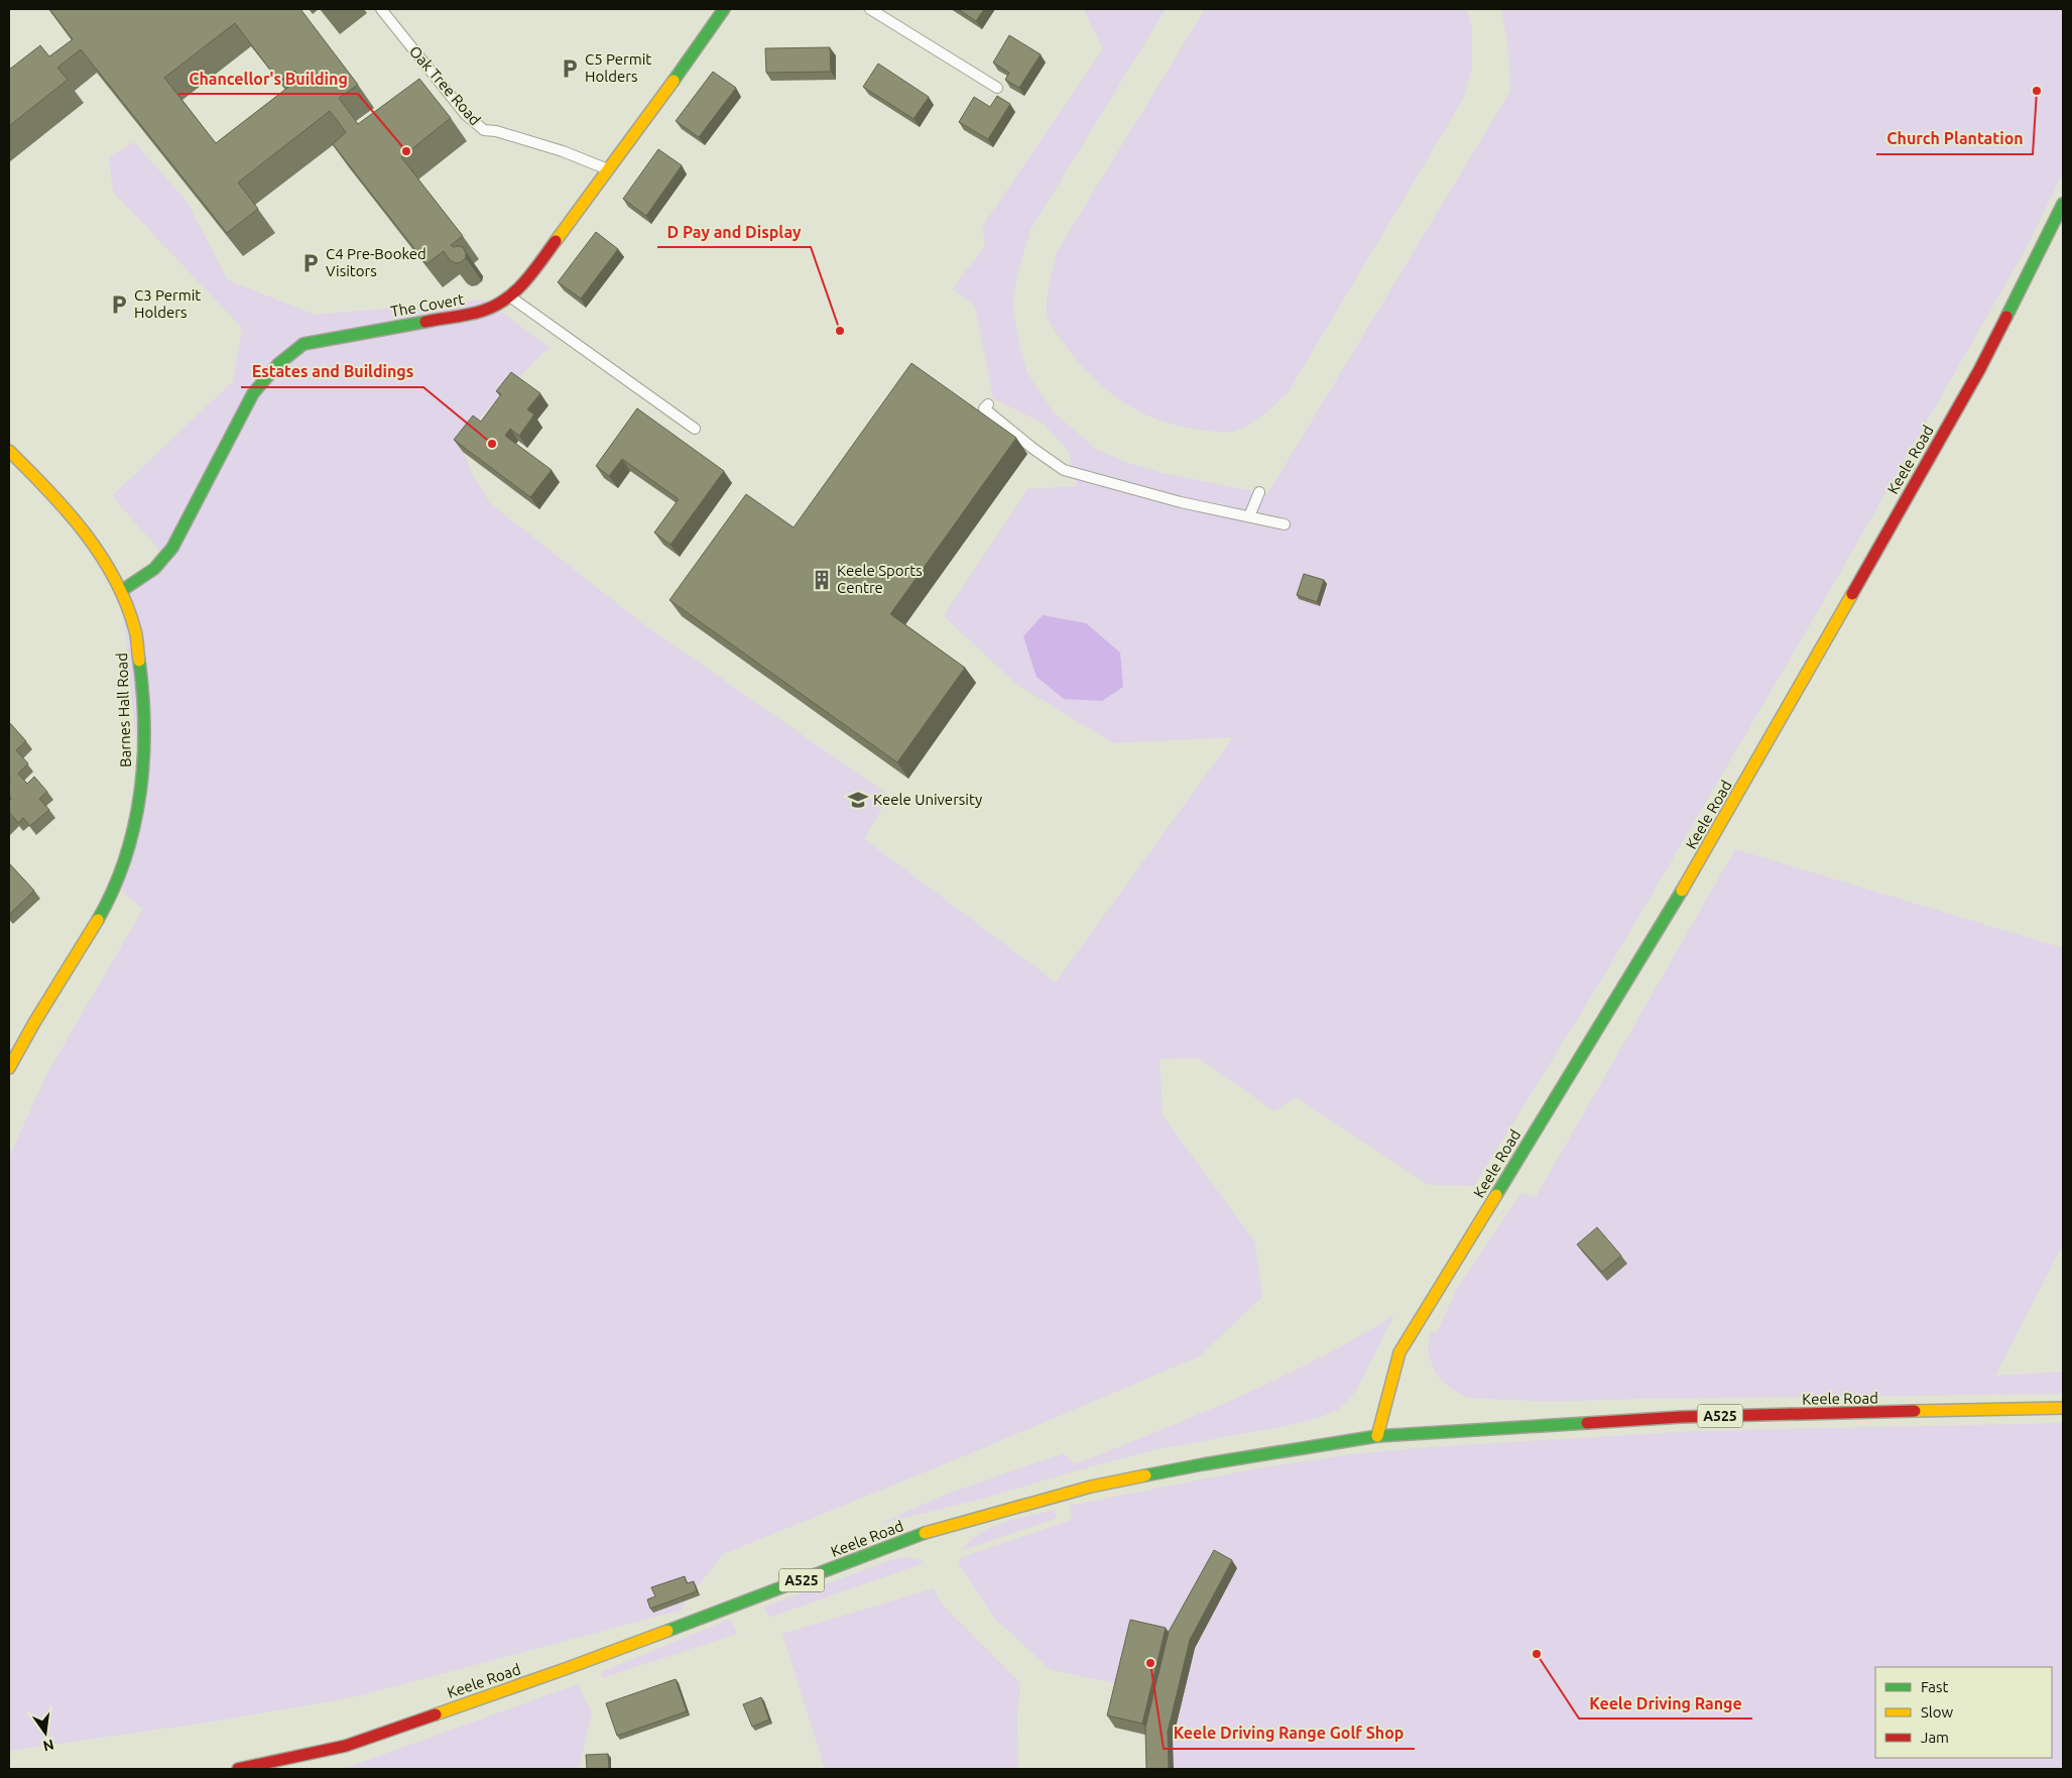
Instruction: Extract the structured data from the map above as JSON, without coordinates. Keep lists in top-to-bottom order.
{
  "streets": {
    "street": [
      "The Covert",
      "Keele Road",
      "Barnes Hall Road",
      "A525"
    ],
    "lane": ["Oak Tree Road"]
  },
  "crossings": [
    ["Oak Tree Road", "The Covert"],
    ["The Covert", "Barnes Hall Road"]
  ],
  "places": {
    "parking": ["C5 Permit Holders", "C4 Pre-Booked Visitors", "C3 Permit Holders"],
    "other": [
      "Church Plantation",
      "Chancellor's Building",
      "D Pay and Display",
      "Estates and Buildings",
      "Keele Driving Range",
      "Keele Driving Range Golf Shop"
    ],
    "building": ["Keele Sports Centre"],
    "school or university": ["Keele University"]
  },
  "legend": ["Fast", "Slow", "Jam"],
  "north": "bottom"
}
